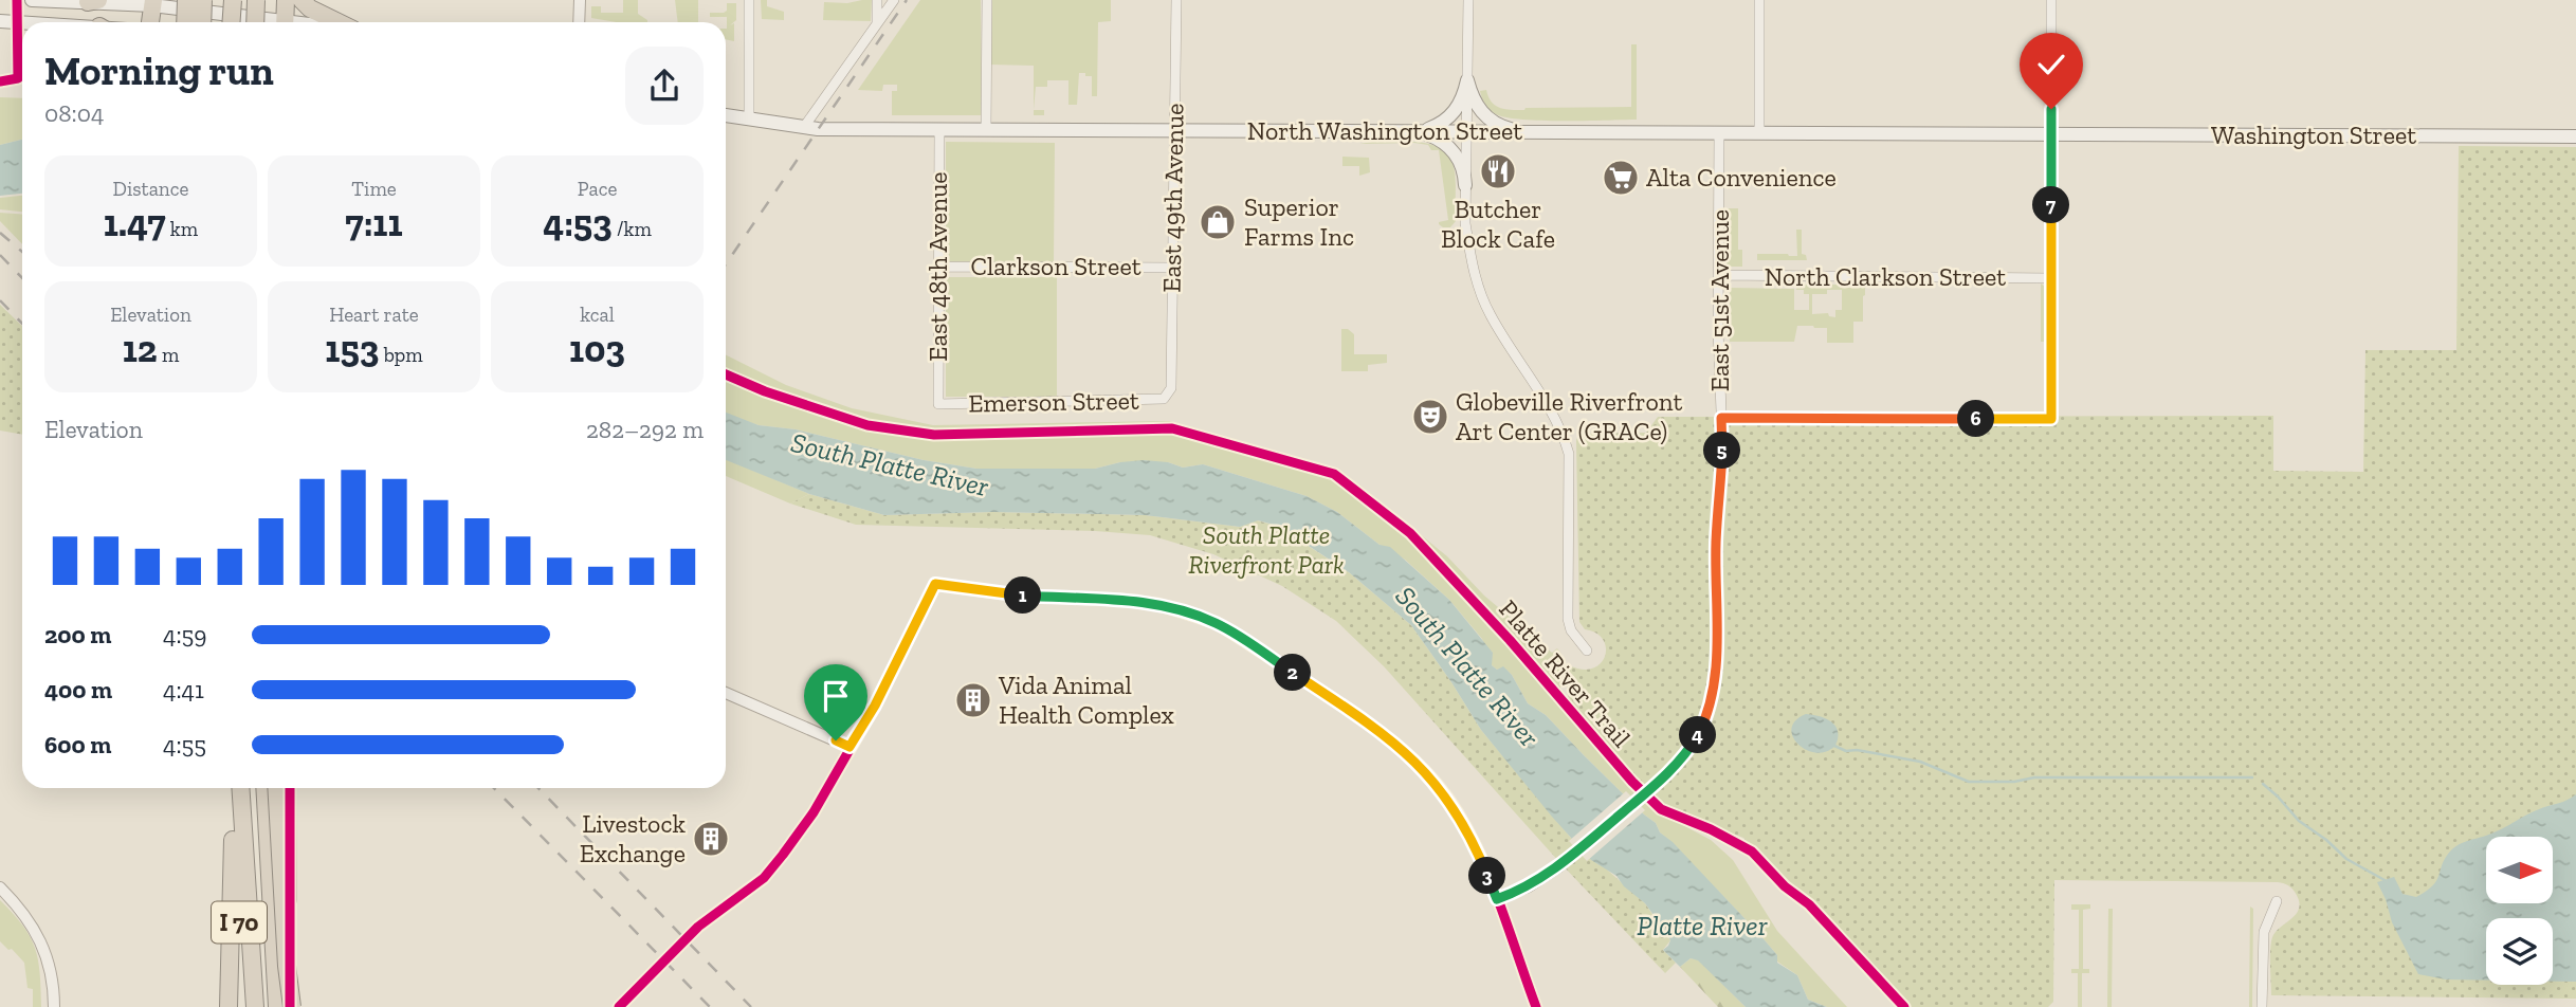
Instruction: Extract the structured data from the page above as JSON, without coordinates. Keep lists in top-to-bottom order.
{
  "streets": {
    "highway": ["I 70"],
    "main road": ["North Washington Street", "Washington Street"],
    "street": [
      "East 49th Avenue",
      "East 48th Avenue",
      "Clarkson Street",
      "North Clarkson Street",
      "East 51st Avenue",
      "Emerson Street"
    ],
    "cycle path": ["Platte River Trail"]
  },
  "crossings": [
    ["North Washington Street", "Washington Street"],
    ["North Washington Street", "East 49th Avenue"],
    ["North Washington Street", "East 48th Avenue"],
    ["North Washington Street", "East 51st Avenue"],
    ["East 49th Avenue", "Clarkson Street"],
    ["East 49th Avenue", "Emerson Street"],
    ["East 48th Avenue", "Clarkson Street"],
    ["East 48th Avenue", "Emerson Street"],
    ["North Clarkson Street", "East 51st Avenue"]
  ],
  "water": ["South Platte River", "Platte River"],
  "parks": ["South Platte Riverfront Park"],
  "places": {
    "restaurant": ["Butcher Block Cafe"],
    "supermarket": ["Alta Convenience"],
    "shop": ["Superior Farms Inc"],
    "theatre": ["Globeville Riverfront Art Center (GRACe)"],
    "building": ["Vida Animal Health Complex", "Livestock Exchange"]
  },
  "north": "right",
  "page": {
    "heading": ["Morning run", "08:04"],
    "stats": [
      ["Distance", "1.47 km"],
      ["Time", "7:11"],
      ["Pace", "4:53 /km"],
      ["Elevation", "12 m"],
      ["Heart rate", "153 bpm"],
      ["kcal", "103"]
    ],
    "pins": [
      "7",
      "6",
      "5",
      "1",
      "2",
      "4",
      "3"
    ],
    "chart": ["Elevation", "282–292 m"],
    "list": [
      {
        "name": "200 m",
        "note": "4:59"
      },
      {
        "name": "400 m",
        "note": "4:41"
      },
      {
        "name": "600 m",
        "note": "4:55"
      }
    ]
  }
}
